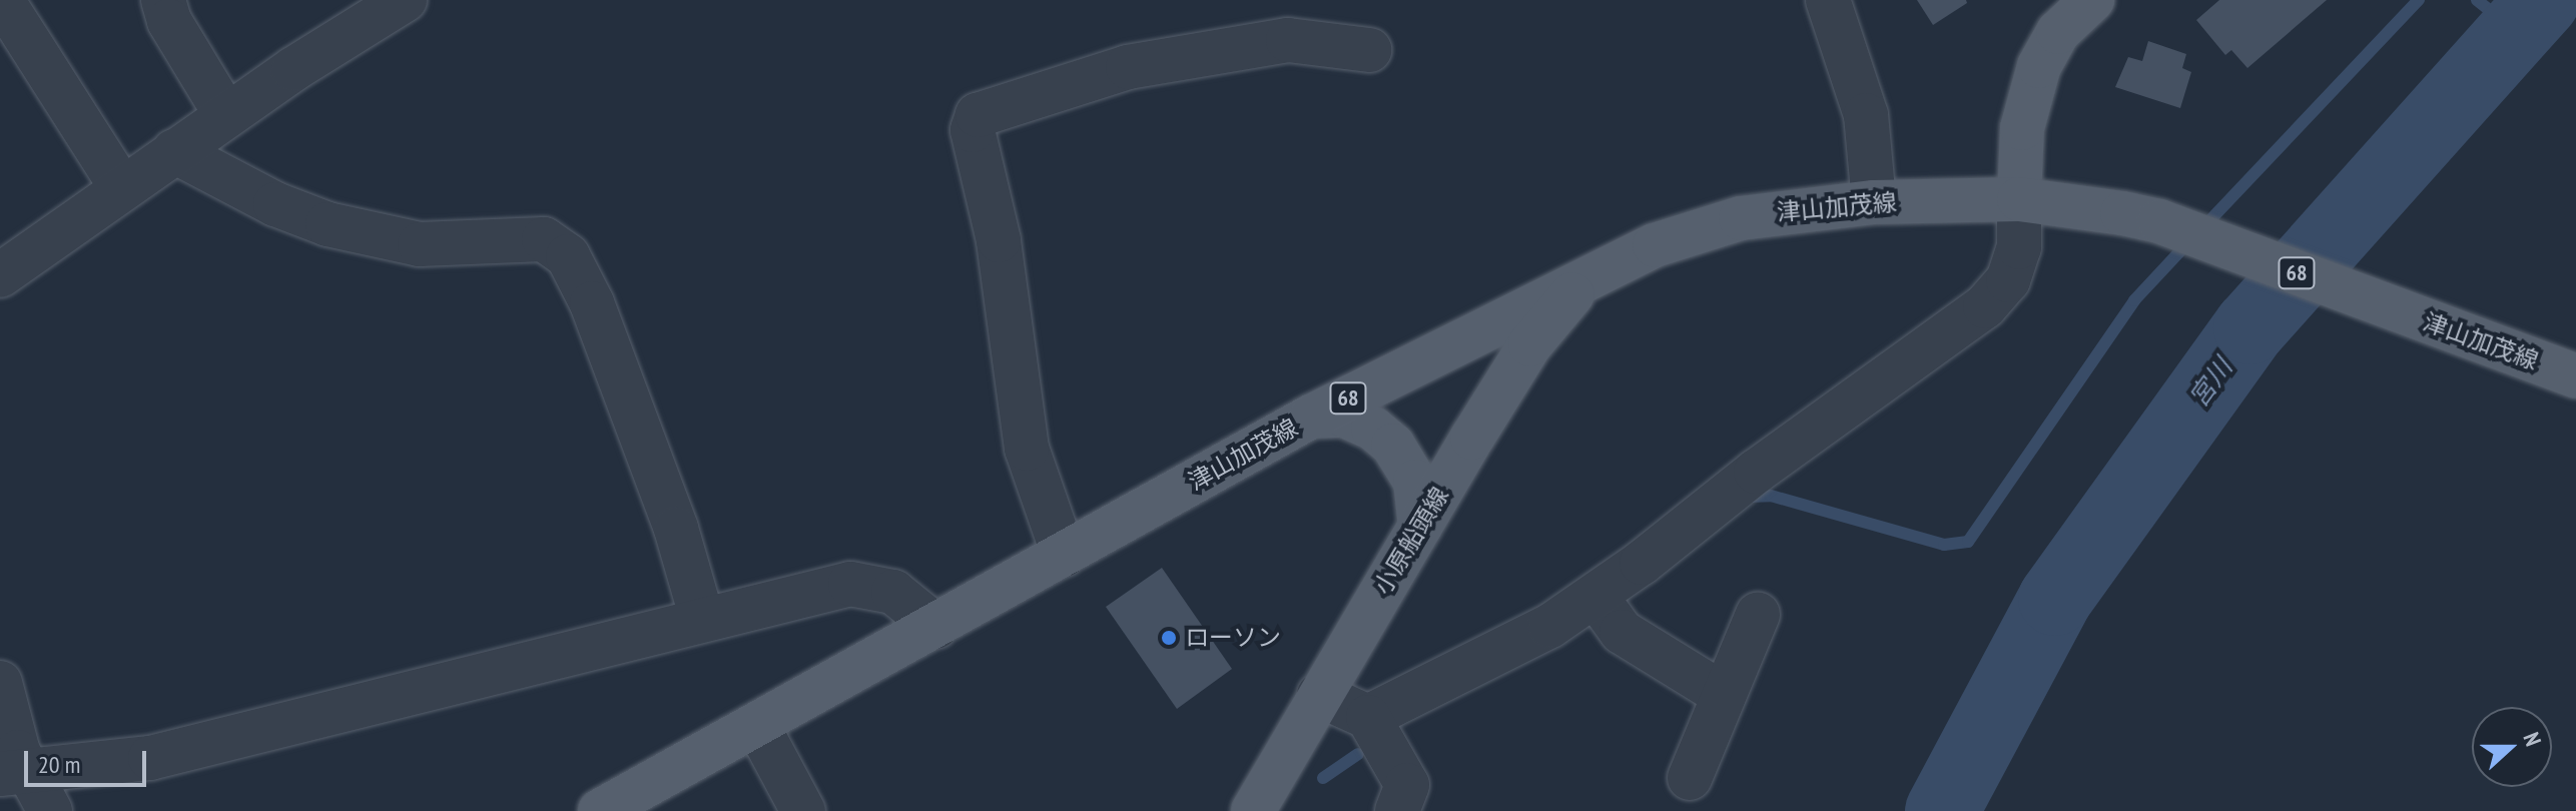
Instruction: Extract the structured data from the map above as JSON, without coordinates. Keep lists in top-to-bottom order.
{
  "streets": {
    "main road": ["津山加茂線", "68", "小原船頭線"]
  },
  "crossings": [
    ["津山加茂線", "小原船頭線"]
  ],
  "water": ["宮川"],
  "places": ["ローソン"],
  "scale_bar": "20 m",
  "north": "right"
}
